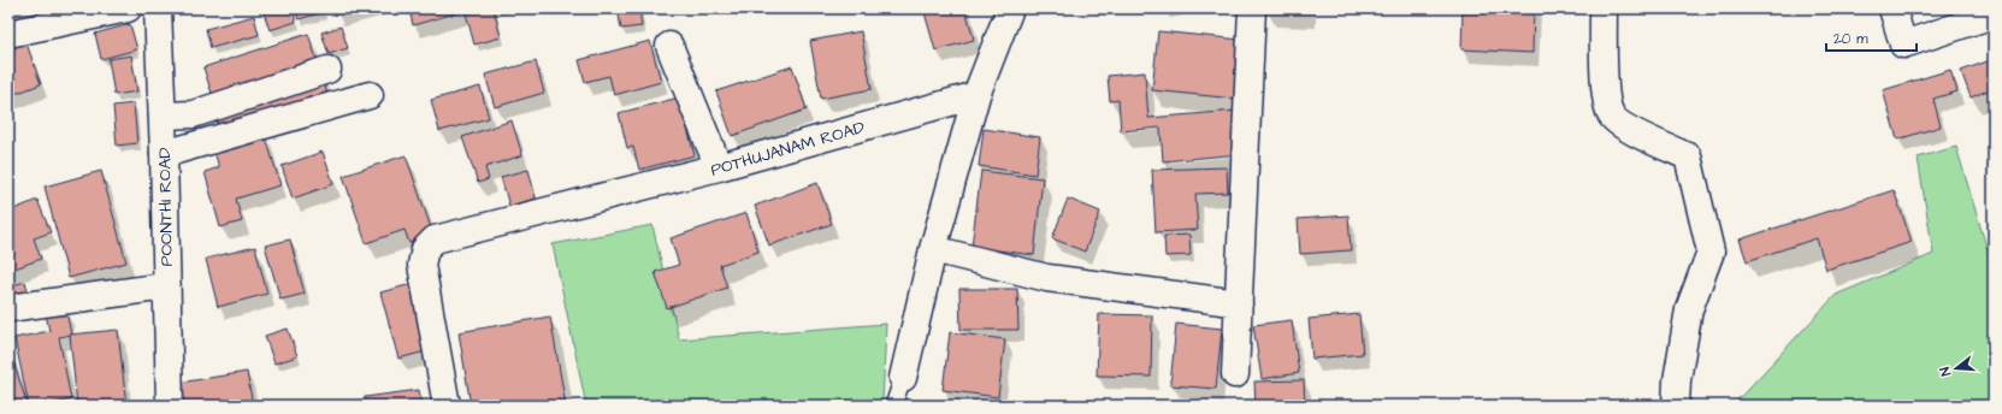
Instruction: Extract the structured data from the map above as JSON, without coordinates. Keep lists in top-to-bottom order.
{
  "streets": {
    "street": ["POTHUJANAM ROAD", "POONTHI ROAD"]
  },
  "scale_bar": "20 m",
  "north": "left"
}
